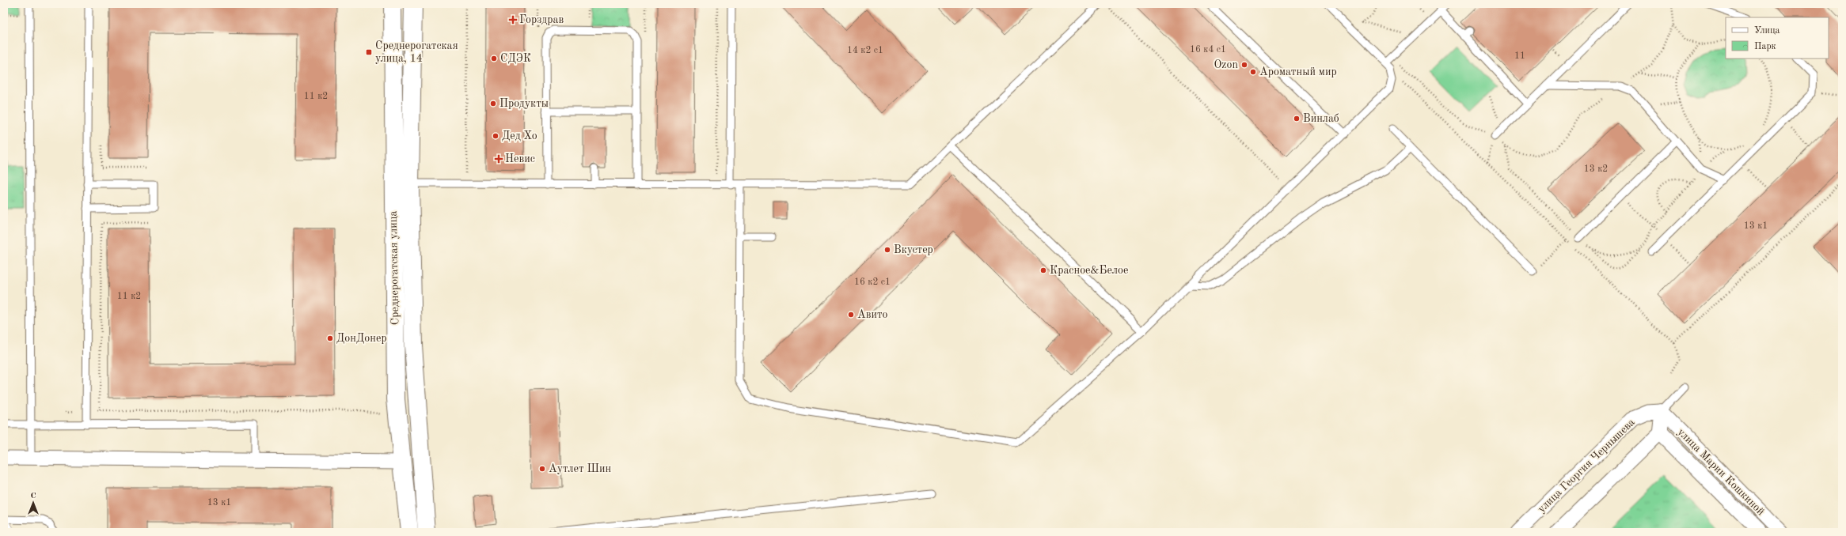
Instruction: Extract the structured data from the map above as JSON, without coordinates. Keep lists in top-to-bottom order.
{
  "streets": {
    "street": ["Среднерогатская улица", "улица Георгия Чернышева", "улица Марии Кошкиной"]
  },
  "crossings": [
    ["улица Георгия Чернышева", "улица Марии Кошкиной"]
  ],
  "places": {
    "health": ["Горздрав", "Невис"],
    "transit": ["Среднерогатская улица, 14"],
    "other": [
      "СДЭК",
      "Ozon",
      "Ароматный мир",
      "Продукты",
      "Винлаб",
      "Дед Хо",
      "Вкустер",
      "Красное&Белое",
      "Авито",
      "ДонДонер",
      "Аутлет Шин"
    ]
  },
  "house_numbers": [
    "16 к4 с1",
    "14 к2 с1",
    "11",
    "11 к2",
    "13 к2",
    "13 к1",
    "16 к2 с1",
    "11 к2",
    "13 к1"
  ],
  "legend": ["Улица", "Парк"],
  "north": "top"
}
